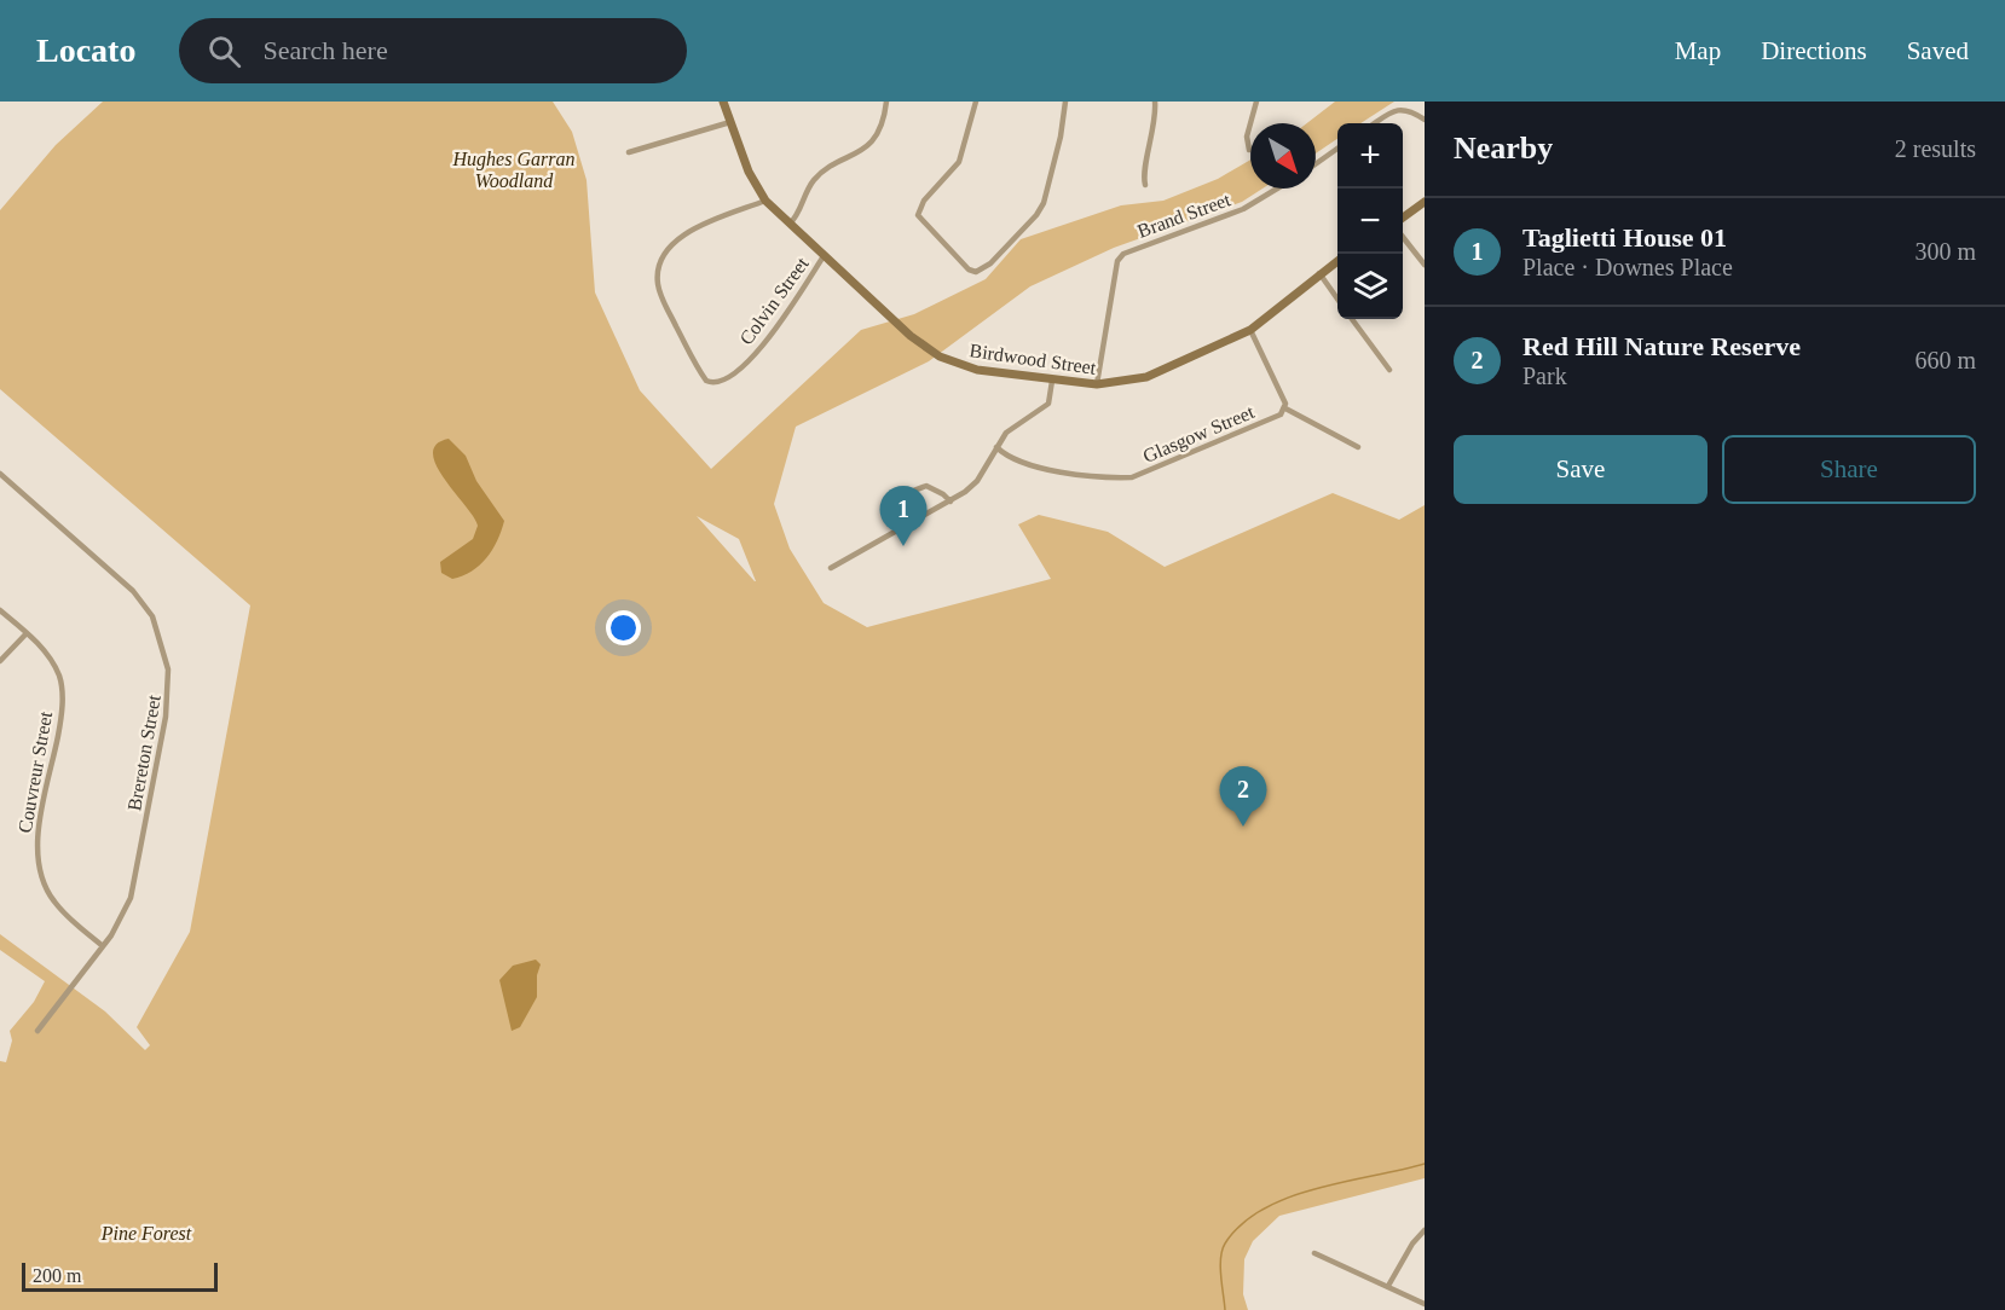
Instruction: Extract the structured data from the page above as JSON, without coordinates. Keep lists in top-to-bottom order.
{
  "streets": {
    "street": [
      "Brand Street",
      "Colvin Street",
      "Birdwood Street",
      "Glasgow Street",
      "Brereton Street",
      "Couvreur Street"
    ]
  },
  "crossings": [
    ["Brand Street", "Birdwood Street"],
    ["Colvin Street", "Birdwood Street"],
    ["Brereton Street", "Couvreur Street"]
  ],
  "parks": ["Hughes Garran Woodland", "Pine Forest"],
  "scale_bar": "200 m",
  "north": "bottom right",
  "page": {
    "header": "Locato",
    "search": "Search here",
    "nav": ["Map", "Directions", "Saved"],
    "heading": ["Nearby", "2 results"],
    "map_buttons": ["+", "−"],
    "list": [
      {
        "mark": "1",
        "name": "Taglietti House 01",
        "note": "Place · Downes Place",
        "value": "300 m"
      },
      {
        "mark": "2",
        "name": "Red Hill Nature Reserve",
        "note": "Park",
        "value": "660 m"
      }
    ],
    "buttons": ["Save", "Share"],
    "pins": ["1", "2"],
    "scale": "200 m"
  }
}
